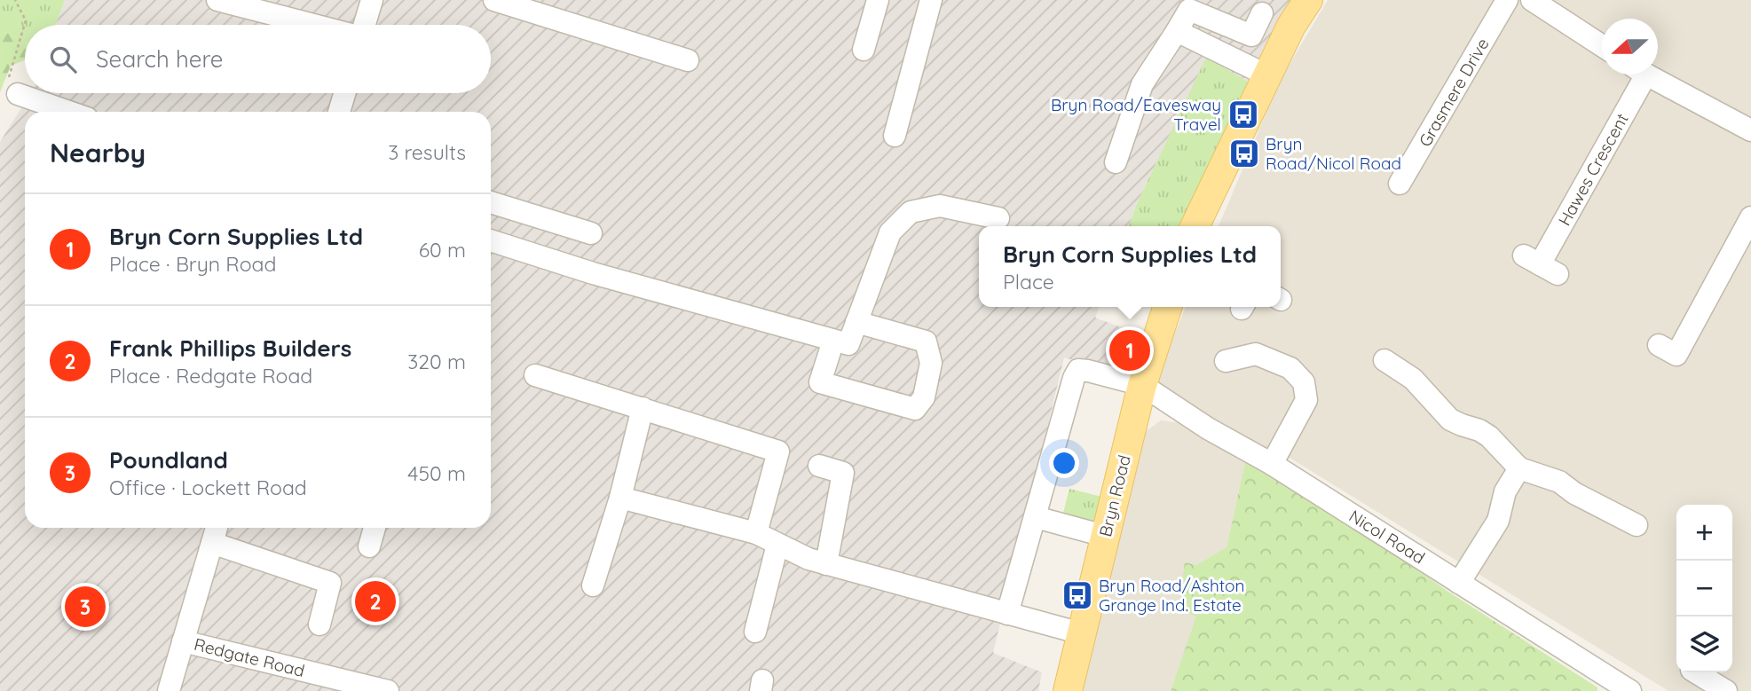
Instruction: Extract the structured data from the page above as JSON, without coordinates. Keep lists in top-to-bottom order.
{
  "streets": {
    "main road": ["Bryn Road"],
    "street": [
      "Grasmere Drive",
      "Hawes Crescent",
      "Nicol Road",
      "Redgate Road"
    ]
  },
  "crossings": [
    ["Bryn Road", "Nicol Road"]
  ],
  "places": {
    "bus stop": ["Bryn Road/Eavesway Travel", "Bryn Road/Nicol Road", "Bryn Road/Ashton Grange Ind. Estate"]
  },
  "north": "left",
  "page": {
    "search": "Search here",
    "heading": ["Nearby", "3 results"],
    "list": [
      {
        "mark": "1",
        "name": "Bryn Corn Supplies Ltd",
        "note": "Place · Bryn Road",
        "value": "60 m"
      },
      {
        "mark": "2",
        "name": "Frank Phillips Builders",
        "note": "Place · Redgate Road",
        "value": "320 m"
      },
      {
        "mark": "3",
        "name": "Poundland",
        "note": "Office · Lockett Road",
        "value": "450 m"
      }
    ],
    "popup": ["Bryn Corn Supplies Ltd", "Place"],
    "pins": ["1", "2", "3"],
    "map_buttons": ["+", "−"]
  }
}
